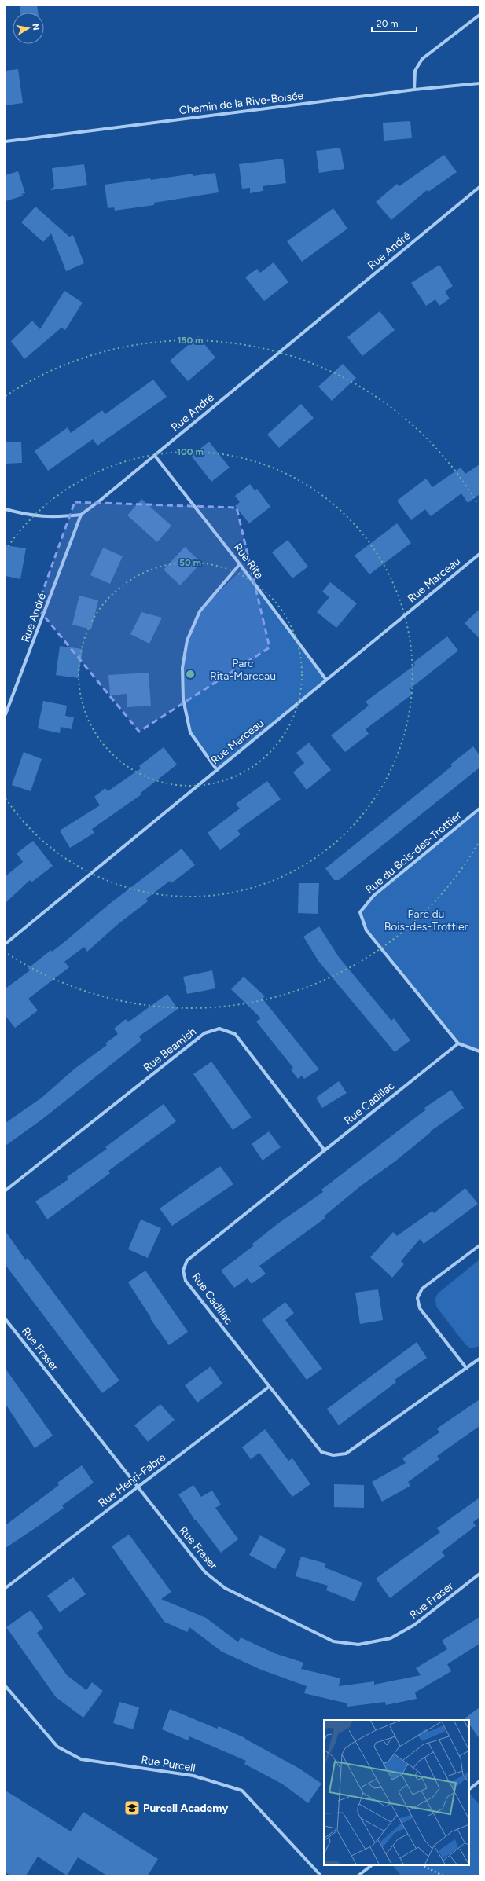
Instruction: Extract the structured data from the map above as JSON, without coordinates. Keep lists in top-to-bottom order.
{
  "streets": {
    "street": [
      "Chemin de la Rive-Boisée",
      "Rue André",
      "Rue Rita",
      "Rue Marceau",
      "Rue du Bois-des-Trottier",
      "Rue Beamish",
      "Rue Cadillac",
      "Rue Fraser",
      "Rue Henri-Fabre",
      "Rue Purcell"
    ]
  },
  "crossings": [
    ["Rue André", "Rue Rita"],
    ["Rue Rita", "Rue Marceau"],
    ["Rue du Bois-des-Trottier", "Rue Cadillac"],
    ["Rue Beamish", "Rue Cadillac"],
    ["Rue Cadillac", "Rue Henri-Fabre"],
    ["Rue Fraser", "Rue Henri-Fabre"]
  ],
  "parks": ["Parc Rita-Marceau", "Parc du Bois-des-Trottier"],
  "places": {
    "school or university": ["Purcell Academy"]
  },
  "scale_bar": "20 m",
  "north": "right",
  "rings": ["150 m", "100 m", "50 m"]
}
